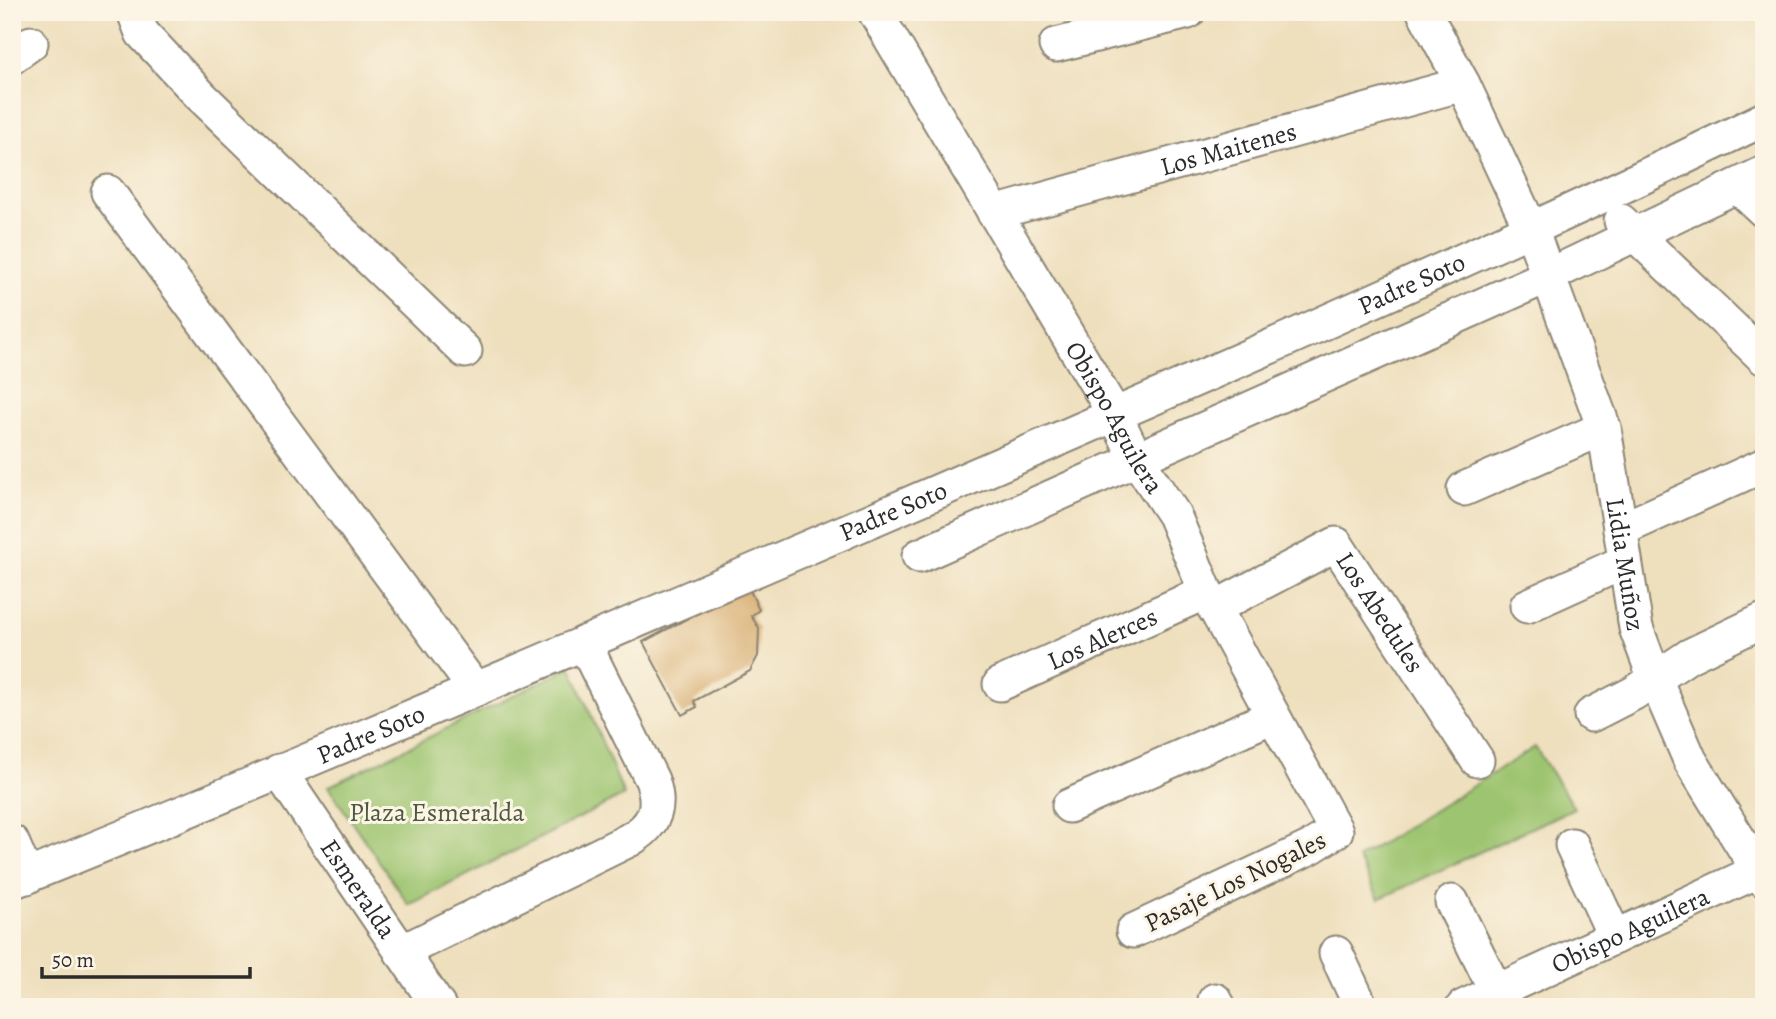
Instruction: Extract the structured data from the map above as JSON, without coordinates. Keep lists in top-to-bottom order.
{
  "streets": {
    "street": [
      "Los Maitenes",
      "Padre Soto",
      "Obispo Aguilera",
      "Lidia Muñoz",
      "Los Abedules",
      "Los Alerces",
      "Pasaje Los Nogales",
      "Esmeralda"
    ]
  },
  "crossings": [
    ["Los Maitenes", "Obispo Aguilera"],
    ["Los Maitenes", "Lidia Muñoz"],
    ["Padre Soto", "Obispo Aguilera"],
    ["Padre Soto", "Lidia Muñoz"],
    ["Padre Soto", "Esmeralda"],
    ["Obispo Aguilera", "Lidia Muñoz"],
    ["Obispo Aguilera", "Los Abedules"],
    ["Obispo Aguilera", "Los Alerces"],
    ["Obispo Aguilera", "Pasaje Los Nogales"],
    ["Los Abedules", "Los Alerces"]
  ],
  "parks": ["Plaza Esmeralda"],
  "scale_bar": "50 m"
}
